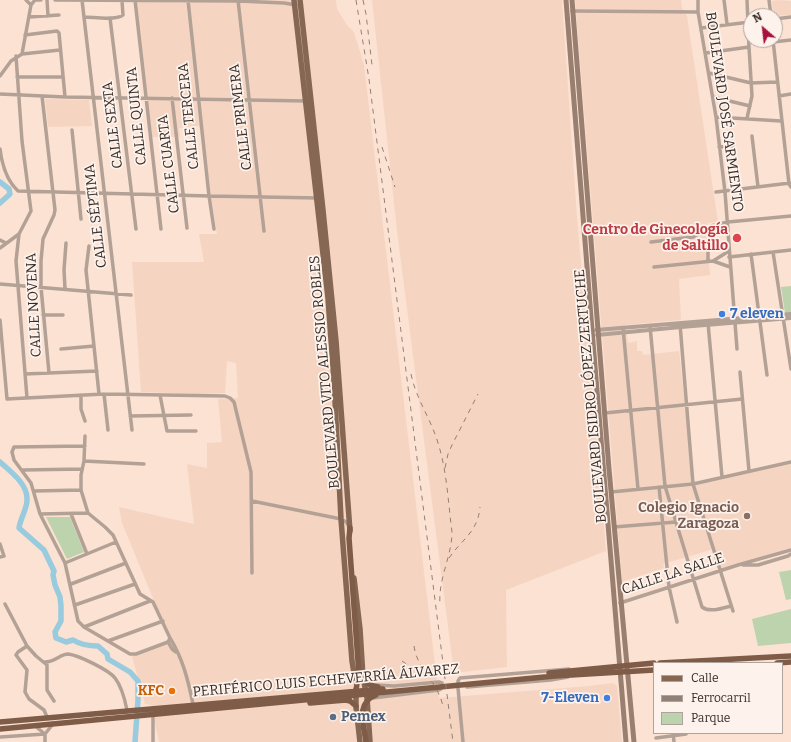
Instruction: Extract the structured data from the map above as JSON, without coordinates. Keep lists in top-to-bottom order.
{
  "streets": {
    "highway": ["PERIFÉRICO LUIS ECHEVERRÍA ÁLVAREZ"],
    "main road": ["BOULEVARD VITO ALESSIO ROBLES", "BOULEVARD ISIDRO LÓPEZ ZERTUCHE"],
    "street": [
      "BOULEVARD JOSÉ SARMIENTO",
      "CALLE QUINTA",
      "CALLE TERCERA",
      "CALLE PRIMERA",
      "CALLE SEXTA",
      "CALLE CUARTA",
      "CALLE SÉPTIMA",
      "CALLE NOVENA",
      "CALLE LA SALLE"
    ]
  },
  "crossings": [
    ["BOULEVARD VITO ALESSIO ROBLES", "PERIFÉRICO LUIS ECHEVERRÍA ÁLVAREZ"],
    ["BOULEVARD ISIDRO LÓPEZ ZERTUCHE", "CALLE LA SALLE"],
    ["BOULEVARD ISIDRO LÓPEZ ZERTUCHE", "PERIFÉRICO LUIS ECHEVERRÍA ÁLVAREZ"]
  ],
  "places": [
    "Centro de Ginecología de Saltillo",
    "7 eleven",
    "Colegio Ignacio Zaragoza",
    "KFC",
    "7-Eleven",
    "Pemex"
  ],
  "legend": ["Calle", "Ferrocarril", "Parque"],
  "north": "top left"
}
